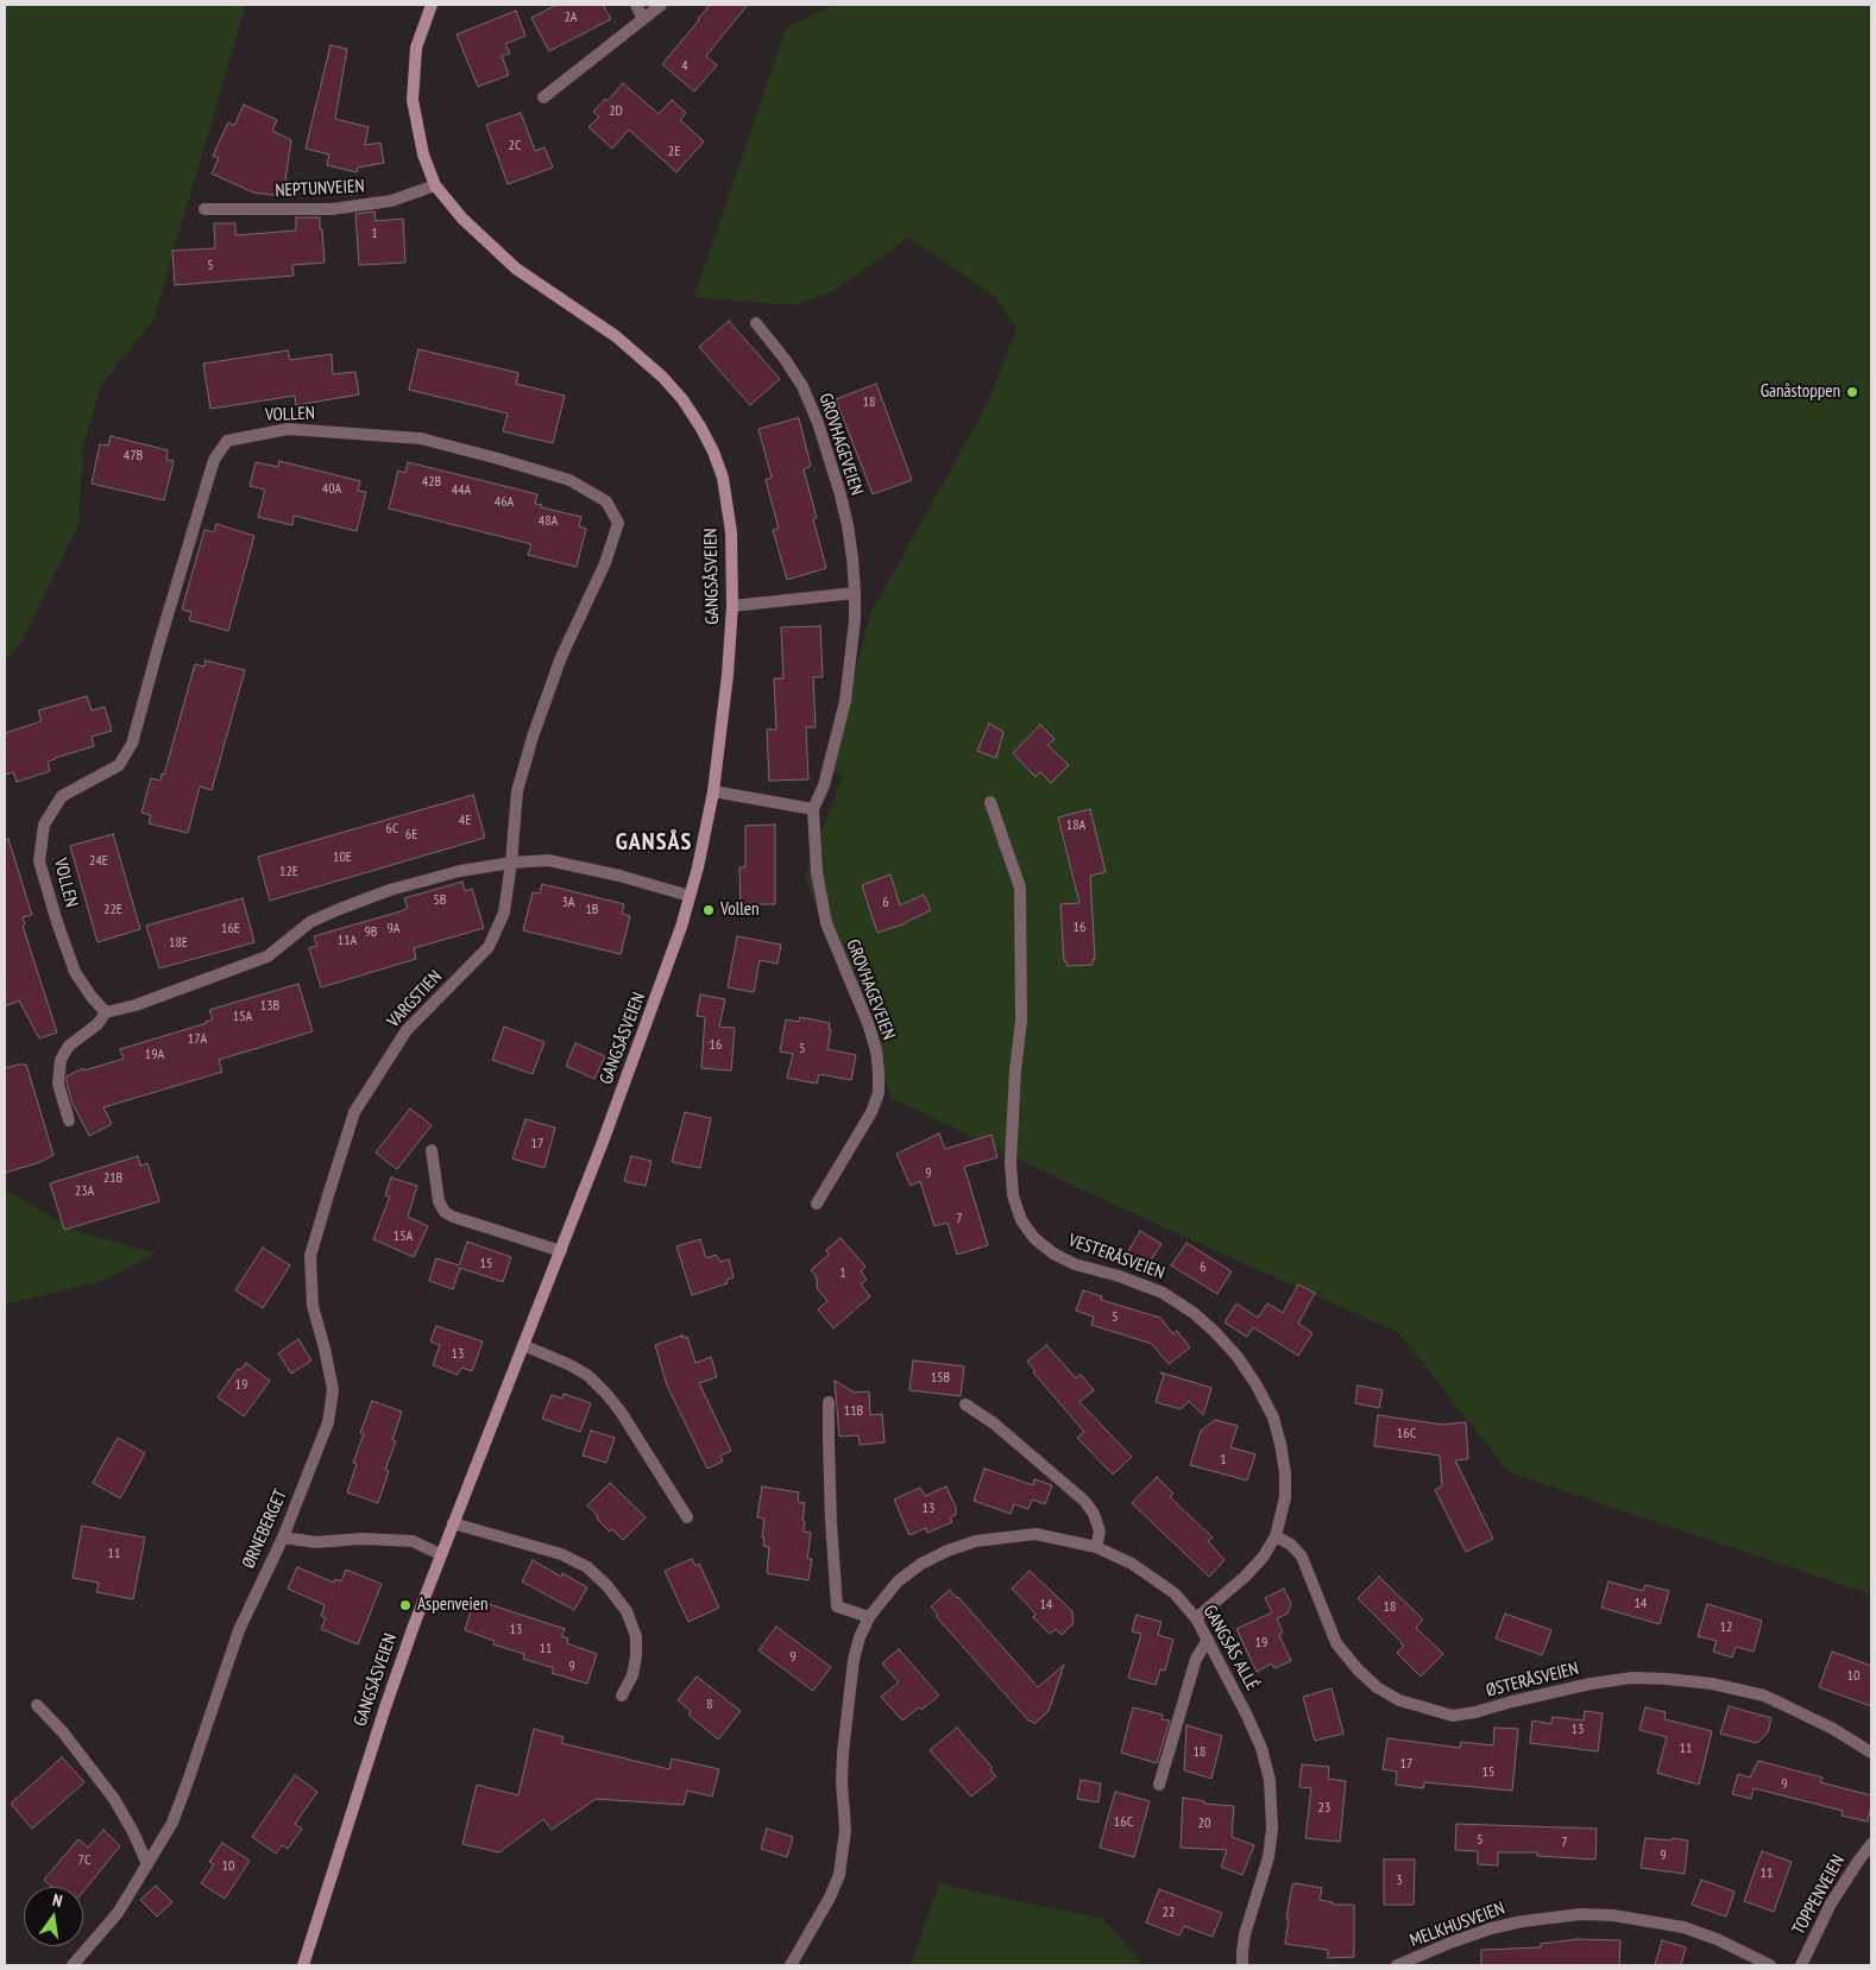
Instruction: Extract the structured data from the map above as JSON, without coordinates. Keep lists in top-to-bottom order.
{
  "streets": {
    "street": [
      "NEPTUNVEIEN",
      "VOLLEN",
      "GROVHAGEVEIEN",
      "GANGSÅSVEIEN",
      "VARGSTIEN",
      "VESTERÅSVEIEN",
      "ØRNEBERGET",
      "GANGSÅS ALLÉ",
      "ØSTERÅSVEIEN",
      "TOPPENVEIEN",
      "MELKHUSVEIEN"
    ]
  },
  "crossings": [
    ["NEPTUNVEIEN", "GANGSÅSVEIEN"],
    ["VOLLEN", "VARGSTIEN"],
    ["VARGSTIEN", "ØRNEBERGET"],
    ["VESTERÅSVEIEN", "GANGSÅS ALLÉ"],
    ["VESTERÅSVEIEN", "ØSTERÅSVEIEN"]
  ],
  "districts": ["GANSÅS"],
  "places": ["Ganåstoppen", "Vollen", "Aspenveien"],
  "house_numbers": [
    "2A",
    "4",
    "2D",
    "2C",
    "2E",
    "1",
    "5",
    "18",
    "47B",
    "42B",
    "40A",
    "44A",
    "46A",
    "48A",
    "4E",
    "18A",
    "6C",
    "6E",
    "10E",
    "24E",
    "12E",
    "5B",
    "3A",
    "6",
    "22E",
    "1B",
    "16",
    "16E",
    "9A",
    "9B",
    "11A",
    "18E",
    "13B",
    "15A",
    "17A",
    "16",
    "5",
    "19A",
    "17",
    "9",
    "21B",
    "23A",
    "7",
    "15A",
    "15",
    "6",
    "1",
    "5",
    "13",
    "15B",
    "19",
    "11B",
    "16C",
    "1",
    "13",
    "11",
    "14",
    "14",
    "18",
    "12",
    "13",
    "19",
    "11",
    "9",
    "9",
    "10",
    "8",
    "13",
    "11",
    "18",
    "17",
    "15",
    "9",
    "23",
    "16C",
    "20",
    "5",
    "7",
    "9",
    "7C",
    "10",
    "11",
    "3",
    "22"
  ],
  "north": "top"
}
